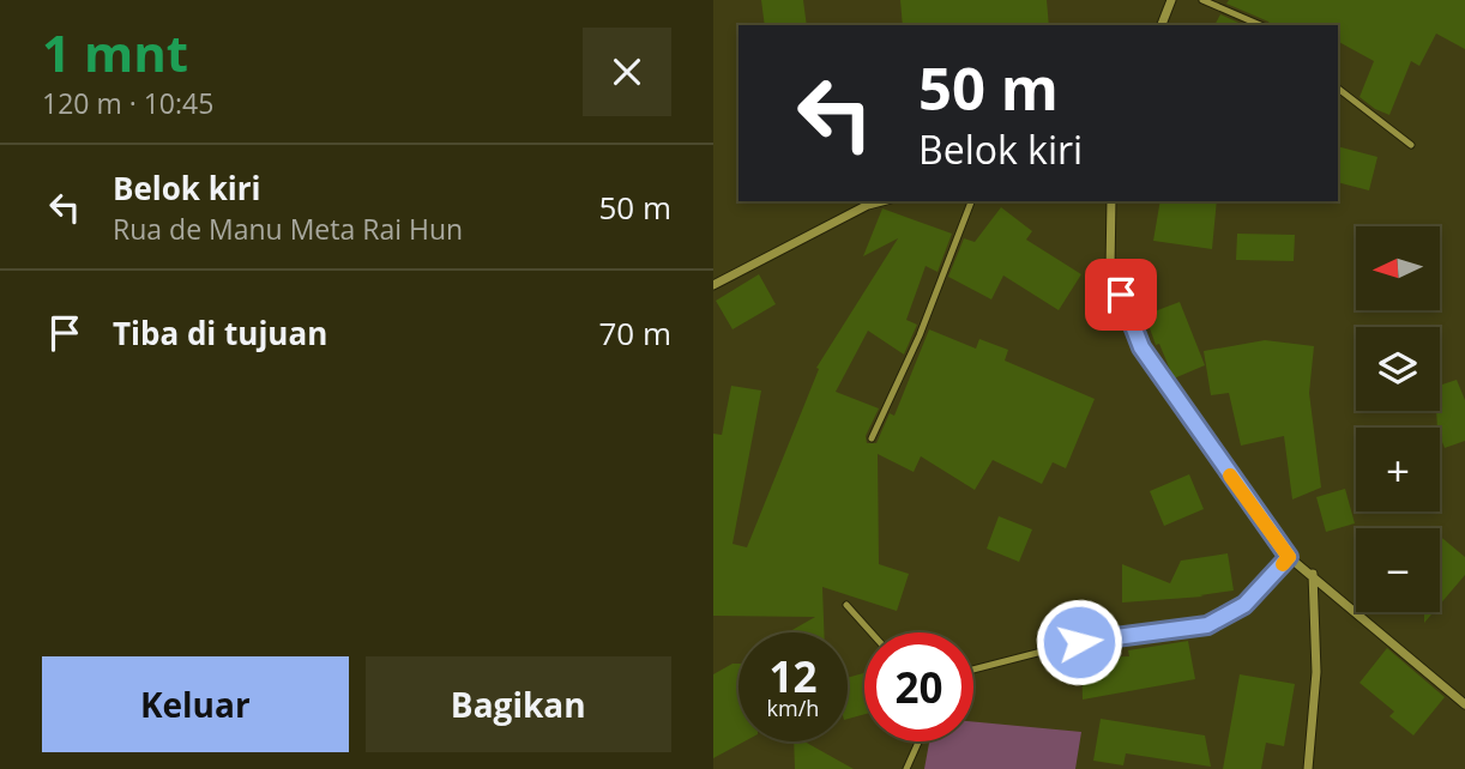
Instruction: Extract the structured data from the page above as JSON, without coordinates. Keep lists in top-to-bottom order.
{
  "north": "left",
  "page": {
    "heading": ["1 mnt", "120 m · 10:45"],
    "turn": ["50 m", "Belok kiri"],
    "list": [
      {
        "name": "Belok kiri",
        "note": "Rua de Manu Meta Rai Hun",
        "value": "50 m"
      },
      {
        "name": "Tiba di tujuan",
        "value": "70 m"
      }
    ],
    "map_buttons": ["+", "−"],
    "speed": "12 km/h",
    "limit": "20",
    "buttons": ["Keluar", "Bagikan"]
  }
}
